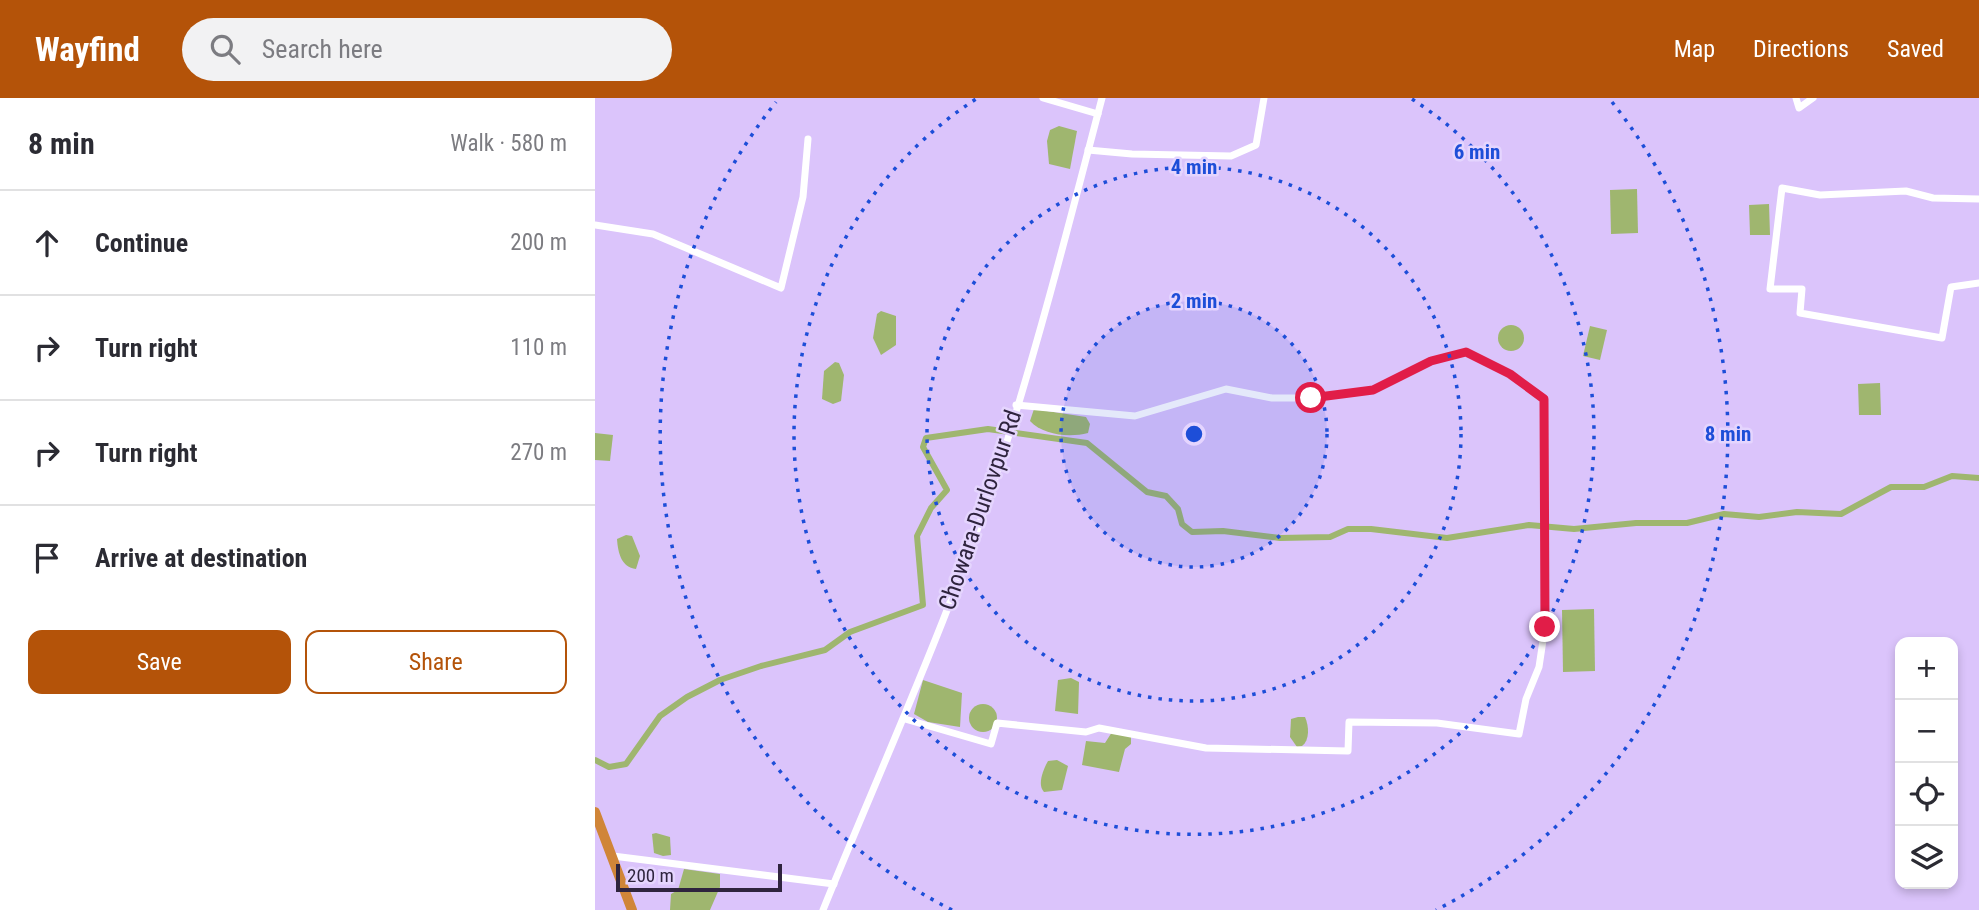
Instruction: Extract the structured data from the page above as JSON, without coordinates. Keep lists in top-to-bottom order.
{
  "streets": {
    "street": ["Chowara-Durlovpur Rd"]
  },
  "scale_bar": "200 m",
  "page": {
    "header": "Wayfind",
    "search": "Search here",
    "nav": ["Map", "Directions", "Saved"],
    "heading": ["8 min", "Walk · 580 m"],
    "list": [
      ["Continue", "200 m"],
      ["Turn right", "110 m"],
      ["Turn right", "270 m"],
      "Arrive at destination"
    ],
    "buttons": ["Save", "Share"],
    "map_buttons": ["+", "−"],
    "scale": "200 m"
  },
  "rings": [
    "6 min",
    "4 min",
    "2 min",
    "8 min"
  ]
}
